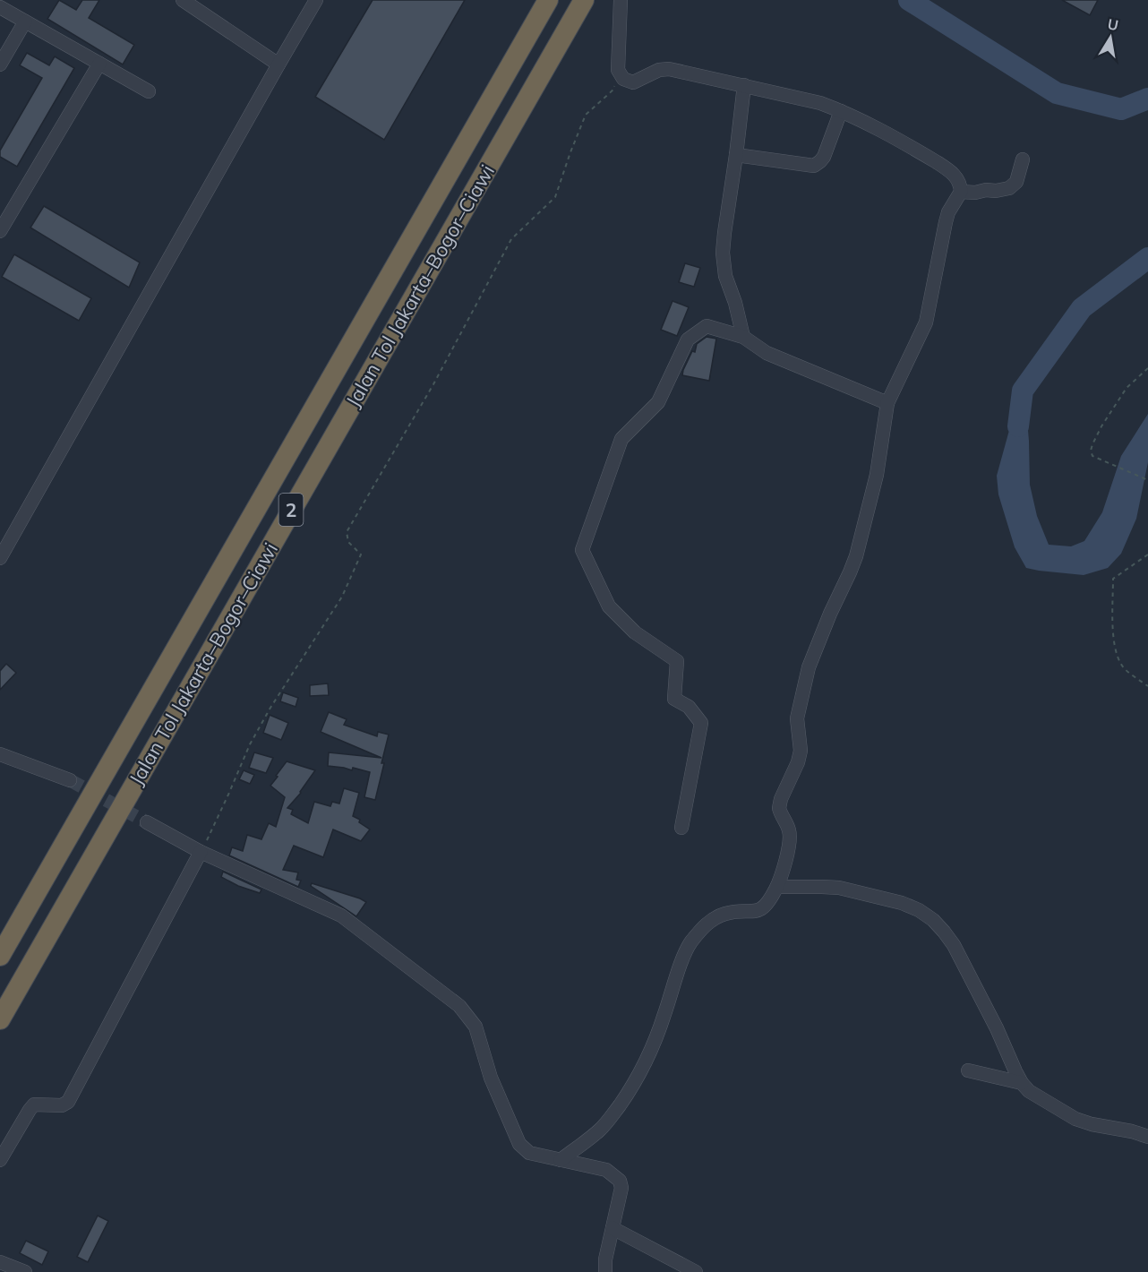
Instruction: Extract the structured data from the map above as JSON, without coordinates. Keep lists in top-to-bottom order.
{
  "streets": {
    "highway": ["Jalan Tol Jakarta–Bogor–Ciawi", "2"]
  },
  "north": "top"
}
